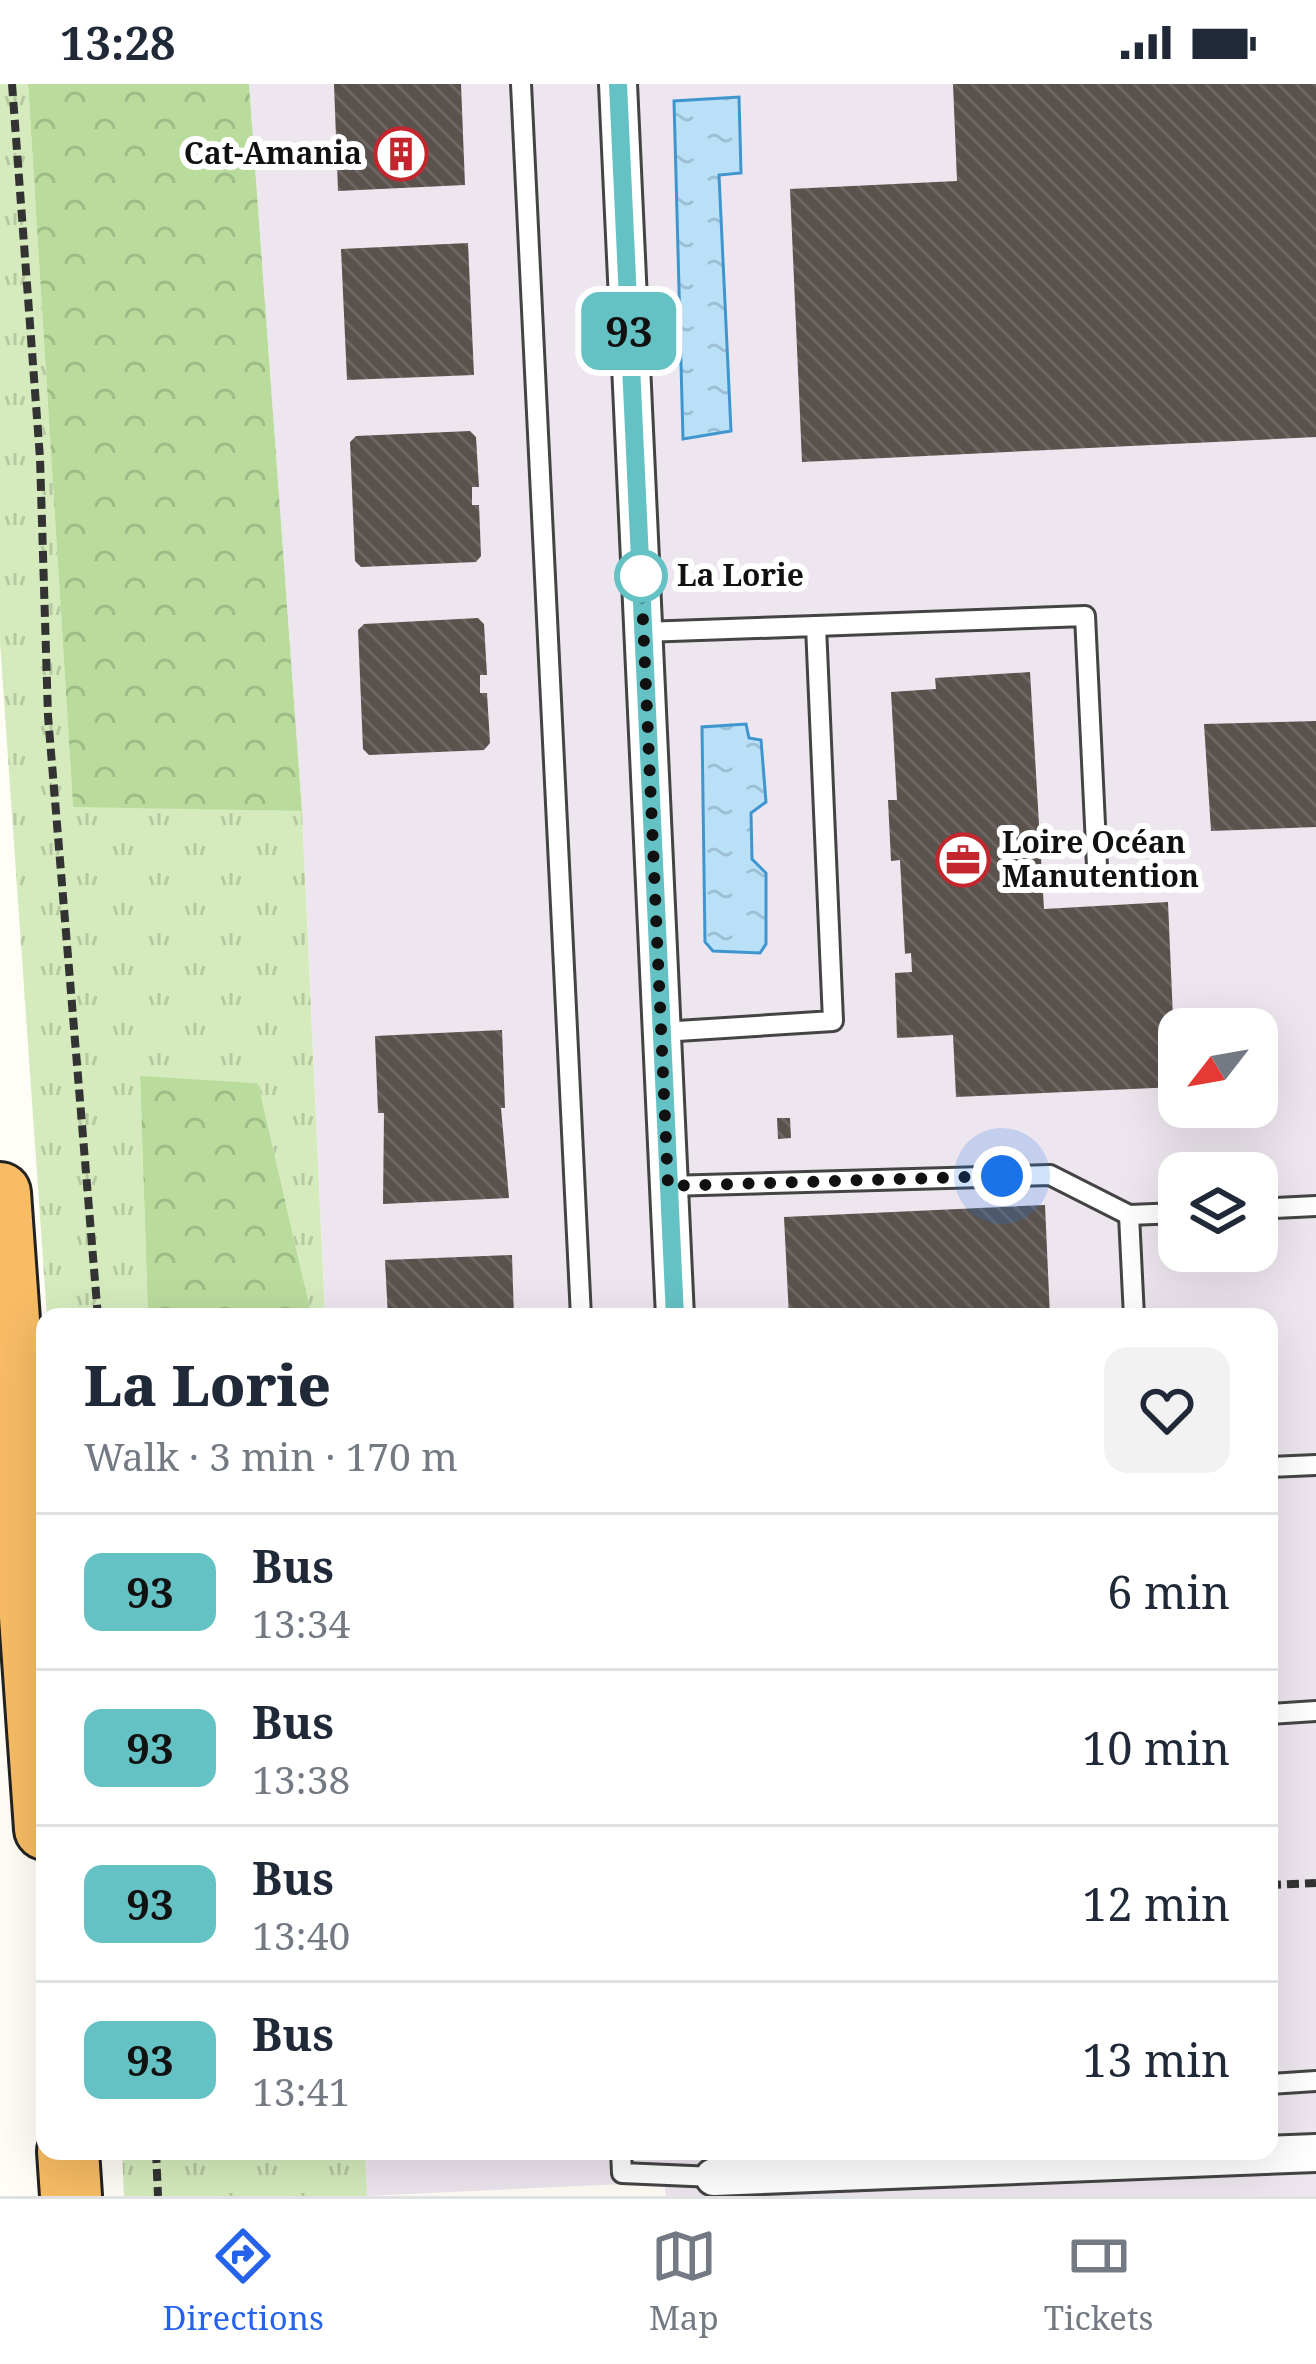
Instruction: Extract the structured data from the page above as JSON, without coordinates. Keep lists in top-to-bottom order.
{
  "places": {
    "building": ["Cat-Amania"],
    "other": ["La Lorie"],
    "office": ["Loire Océan Manutention"]
  },
  "lines": ["bus line 93"],
  "north": "bottom left",
  "page": {
    "status": "13:28",
    "on_map": "93",
    "heading": ["La Lorie", "Walk · 3 min · 170 m"],
    "list": [
      {
        "mark": "93",
        "name": "Bus",
        "note": "13:34",
        "value": "6 min"
      },
      {
        "mark": "93",
        "name": "Bus",
        "note": "13:38",
        "value": "10 min"
      },
      {
        "mark": "93",
        "name": "Bus",
        "note": "13:40",
        "value": "12 min"
      },
      {
        "mark": "93",
        "name": "Bus",
        "note": "13:41",
        "value": "13 min"
      }
    ],
    "tabs": ["Directions", "Map", "Tickets"]
  }
}
